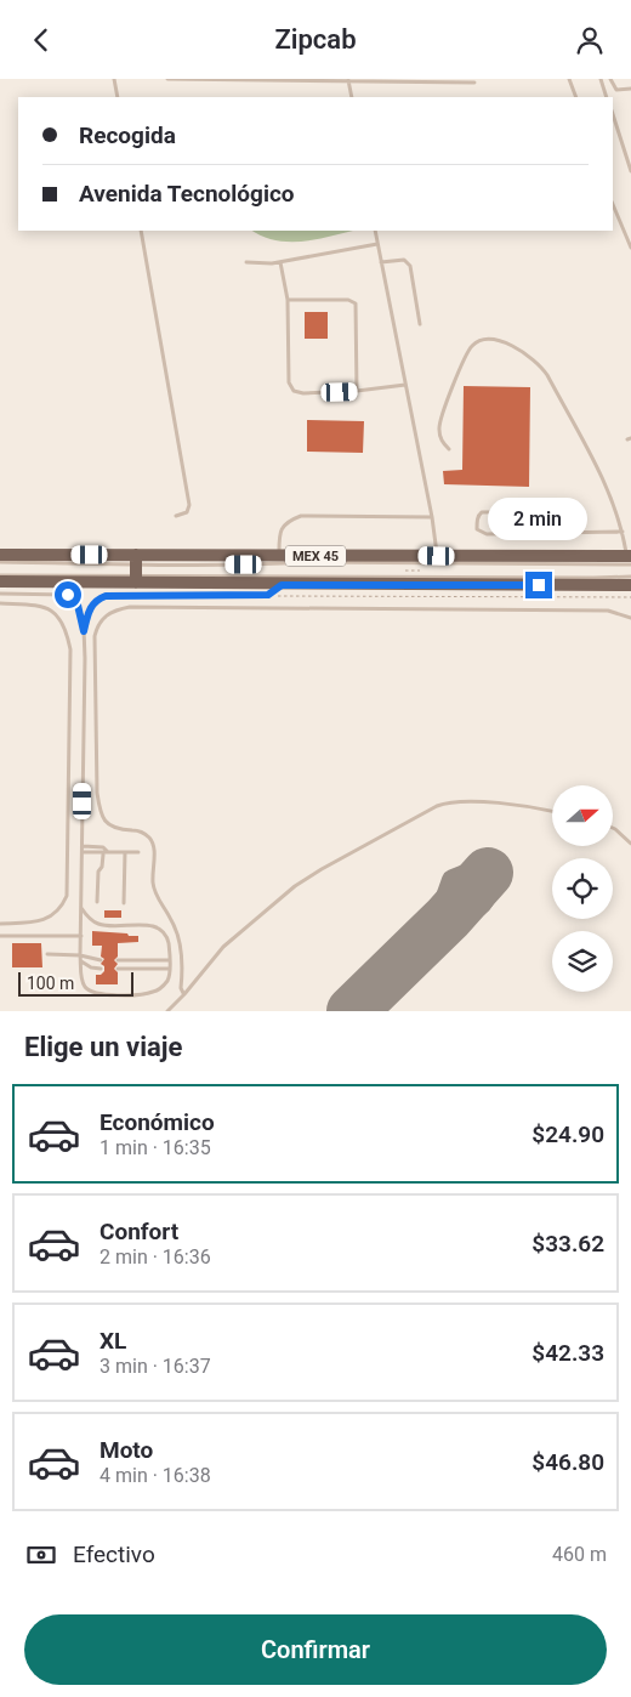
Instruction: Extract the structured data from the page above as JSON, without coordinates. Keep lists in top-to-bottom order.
{
  "streets": {
    "main road": ["MEX 45"]
  },
  "scale_bar": "100 m",
  "north": "right",
  "page": {
    "header": "Zipcab",
    "banner": ["Recogida", "Avenida Tecnológico"],
    "bubble": "2 min",
    "scale": "100 m",
    "heading": "Elige un viaje",
    "list": [
      {
        "name": "Económico",
        "note": "1 min · 16:35",
        "value": "$24.90"
      },
      {
        "name": "Confort",
        "note": "2 min · 16:36",
        "value": "$33.62"
      },
      {
        "name": "XL",
        "note": "3 min · 16:37",
        "value": "$42.33"
      },
      {
        "name": "Moto",
        "note": "4 min · 16:38",
        "value": "$46.80"
      }
    ],
    "pay": ["Efectivo", "460 m"],
    "buttons": "Confirmar"
  }
}
